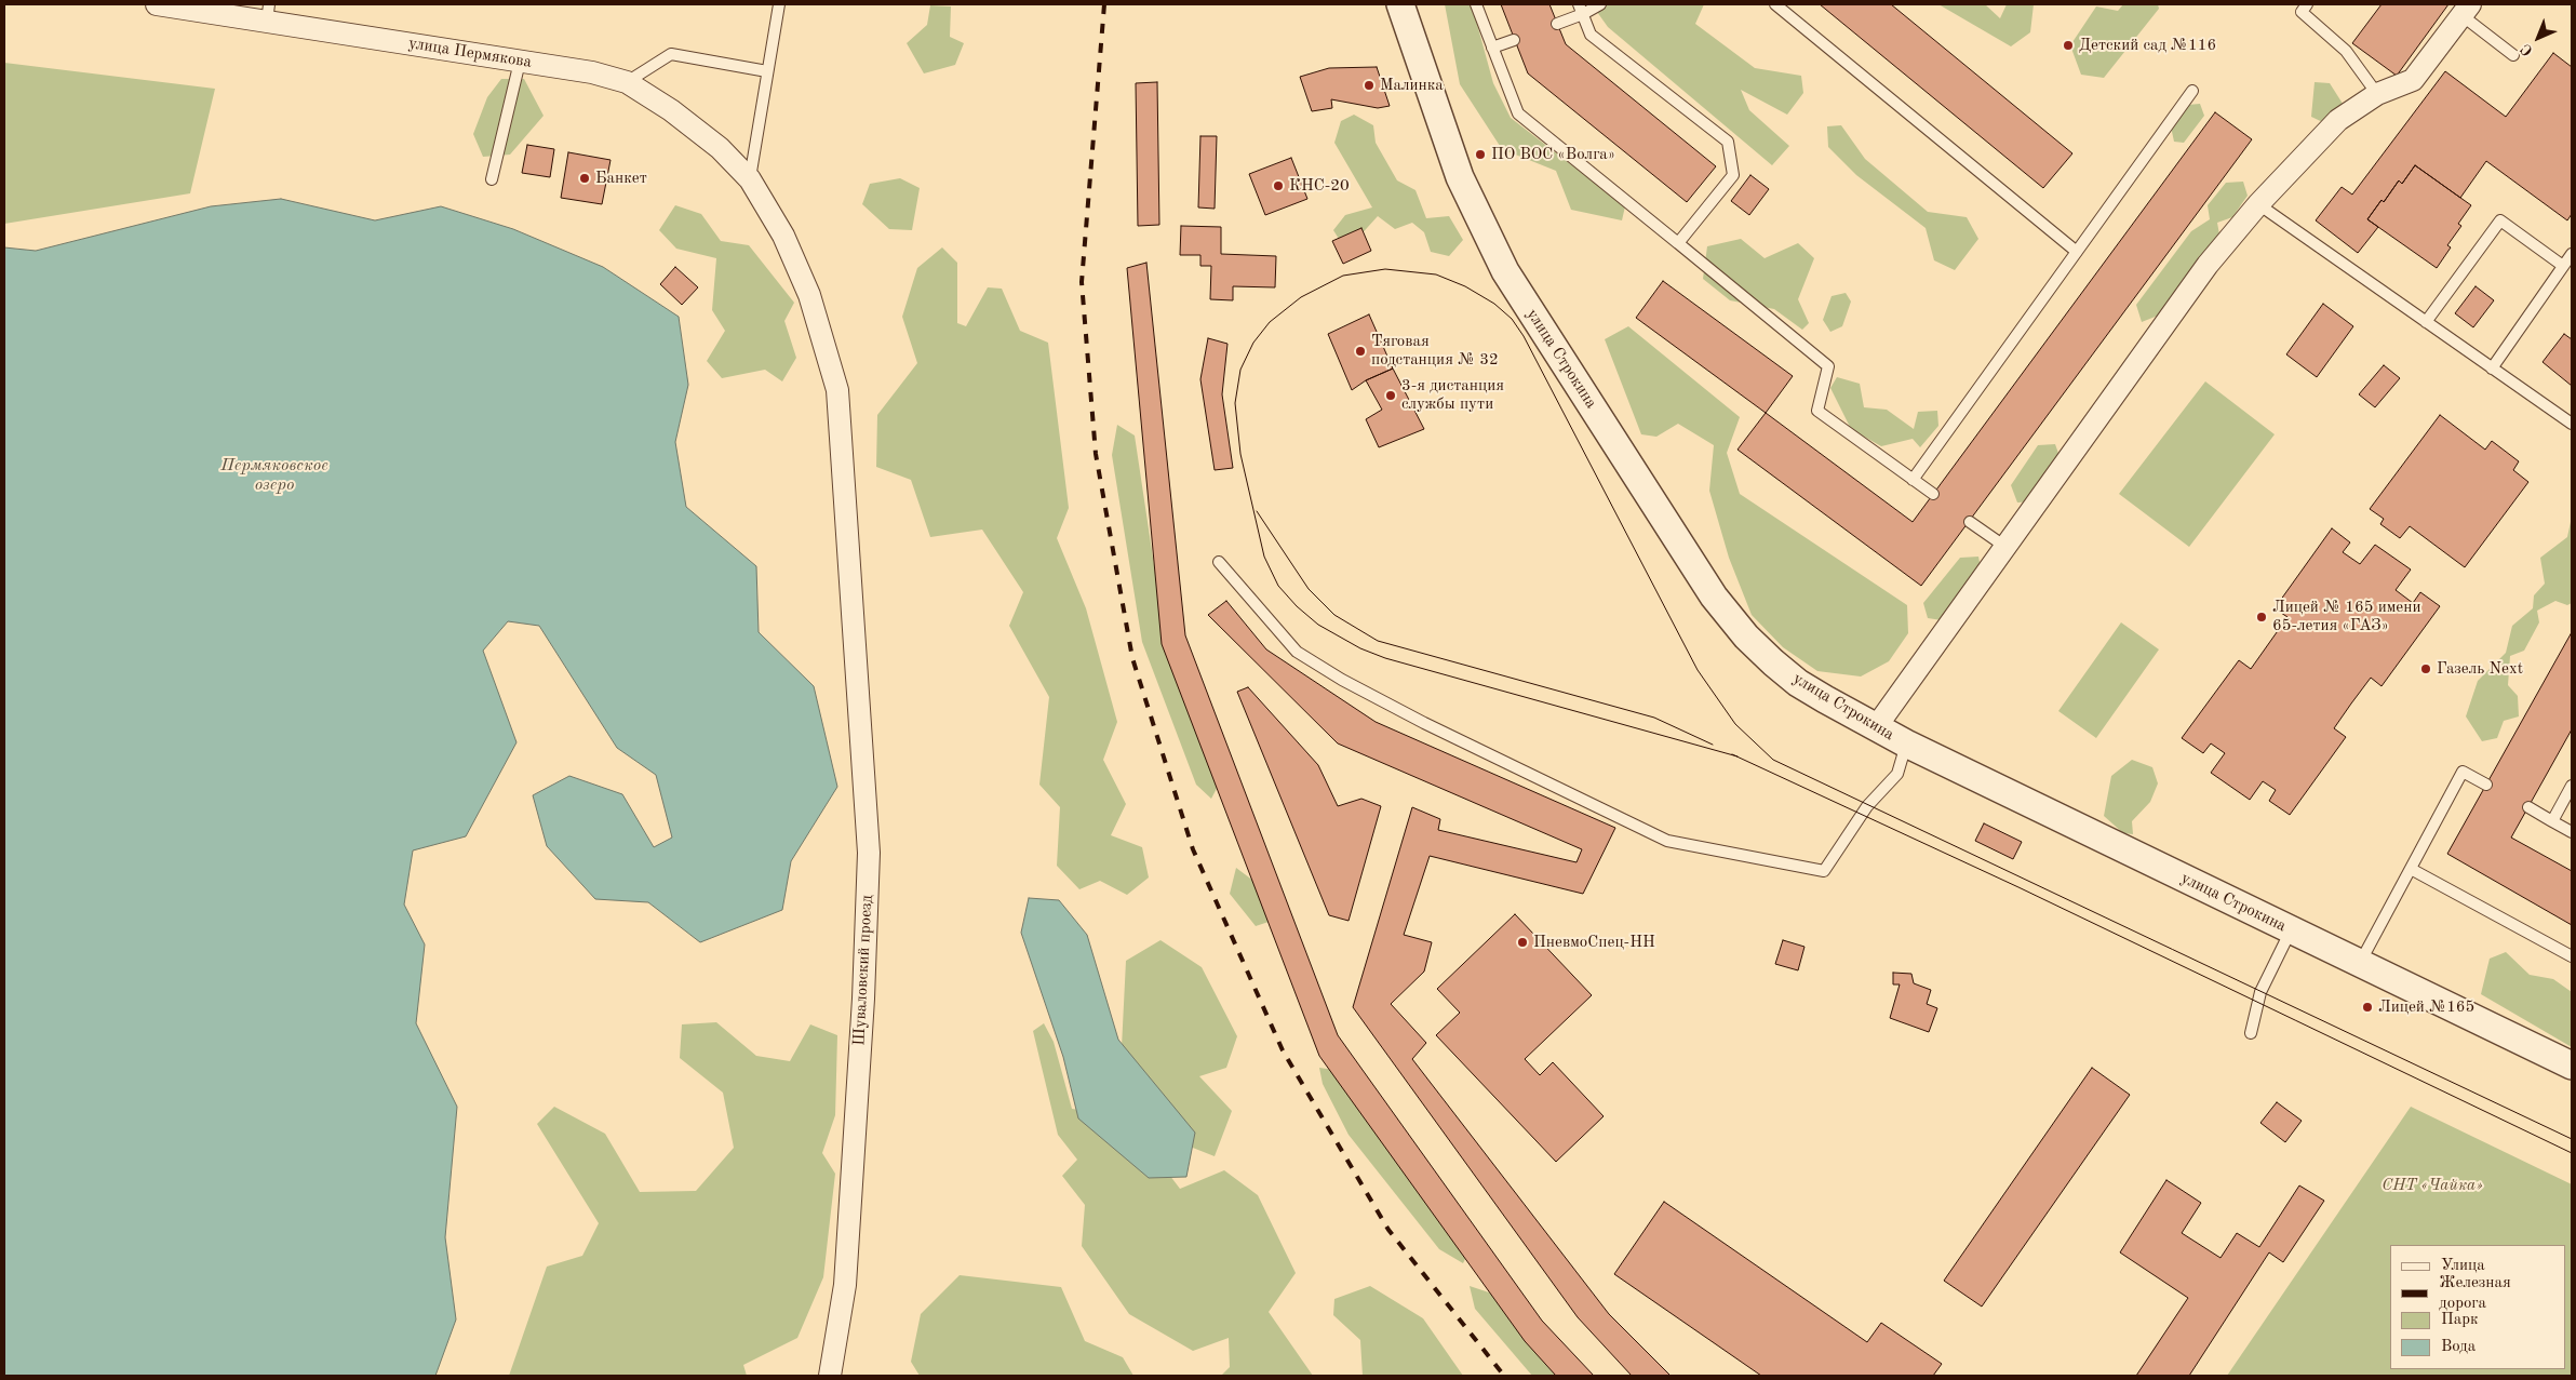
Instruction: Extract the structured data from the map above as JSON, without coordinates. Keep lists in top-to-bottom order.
{
  "streets": {
    "street": ["улица Пермякова", "улица Строкина", "Шуваловский проезд"]
  },
  "crossings": [
    ["улица Пермякова", "Шуваловский проезд"]
  ],
  "water": ["Пермяковское озеро"],
  "parks": ["СНТ «Чайка»"],
  "places": [
    "Детский сад №116",
    "Малинка",
    "ПО ВОС «Волга»",
    "Банкет",
    "КНС-20",
    "Тяговая подстанция № 32",
    "3-я дистанция службы пути",
    "Лицей № 165 имени 65-летия «ГАЗ»",
    "Газель Next",
    "ПневмоСпец-НН",
    "Лицей №165"
  ],
  "legend": [
    "Улица",
    "Железная дорога",
    "Парк",
    "Вода"
  ],
  "north": "bottom left"
}
